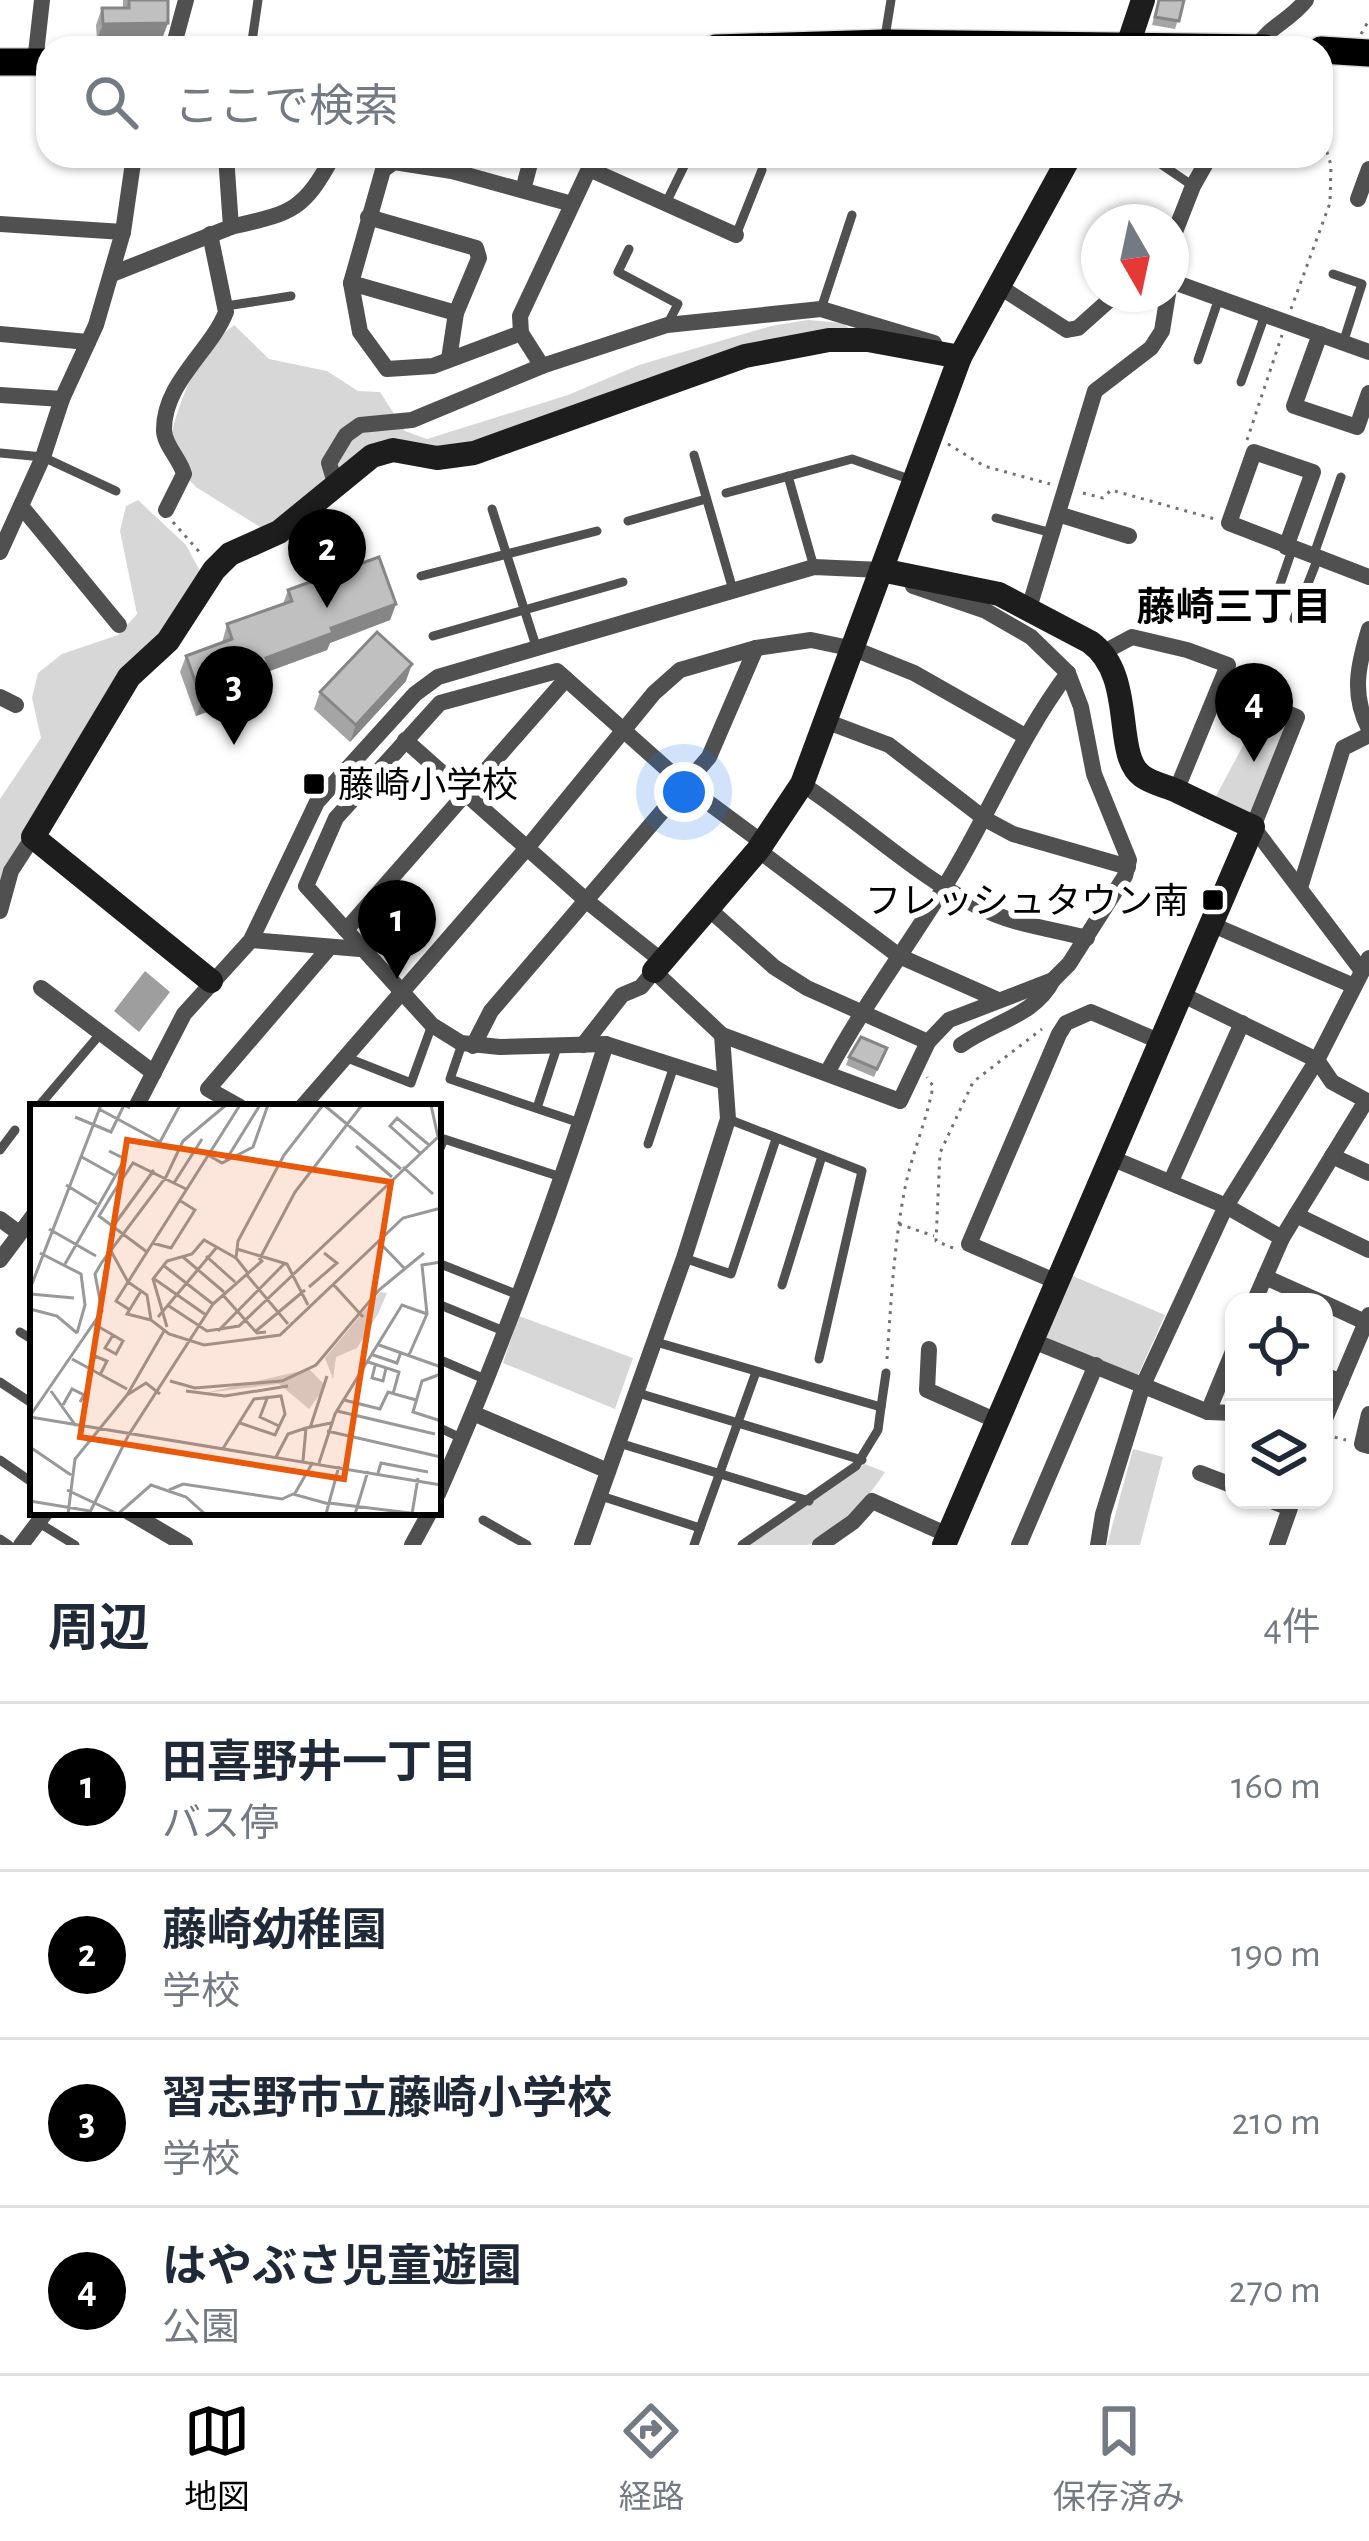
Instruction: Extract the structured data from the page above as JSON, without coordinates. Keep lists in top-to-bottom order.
{
  "districts": ["藤崎三丁目"],
  "places": {
    "transit": ["藤崎小学校", "フレッシュタウン南"]
  },
  "north": "bottom",
  "page": {
    "search": "ここで検索",
    "pins": [
      "2",
      "3",
      "4",
      "1"
    ],
    "heading": ["周辺", "4件"],
    "list": [
      {
        "mark": "1",
        "name": "田喜野井一丁目",
        "note": "バス停",
        "value": "160 m"
      },
      {
        "mark": "2",
        "name": "藤崎幼稚園",
        "note": "学校",
        "value": "190 m"
      },
      {
        "mark": "3",
        "name": "習志野市立藤崎小学校",
        "note": "学校",
        "value": "210 m"
      },
      {
        "mark": "4",
        "name": "はやぶさ児童遊園",
        "note": "公園",
        "value": "270 m"
      }
    ],
    "nav": ["地図", "経路", "保存済み"]
  }
}
